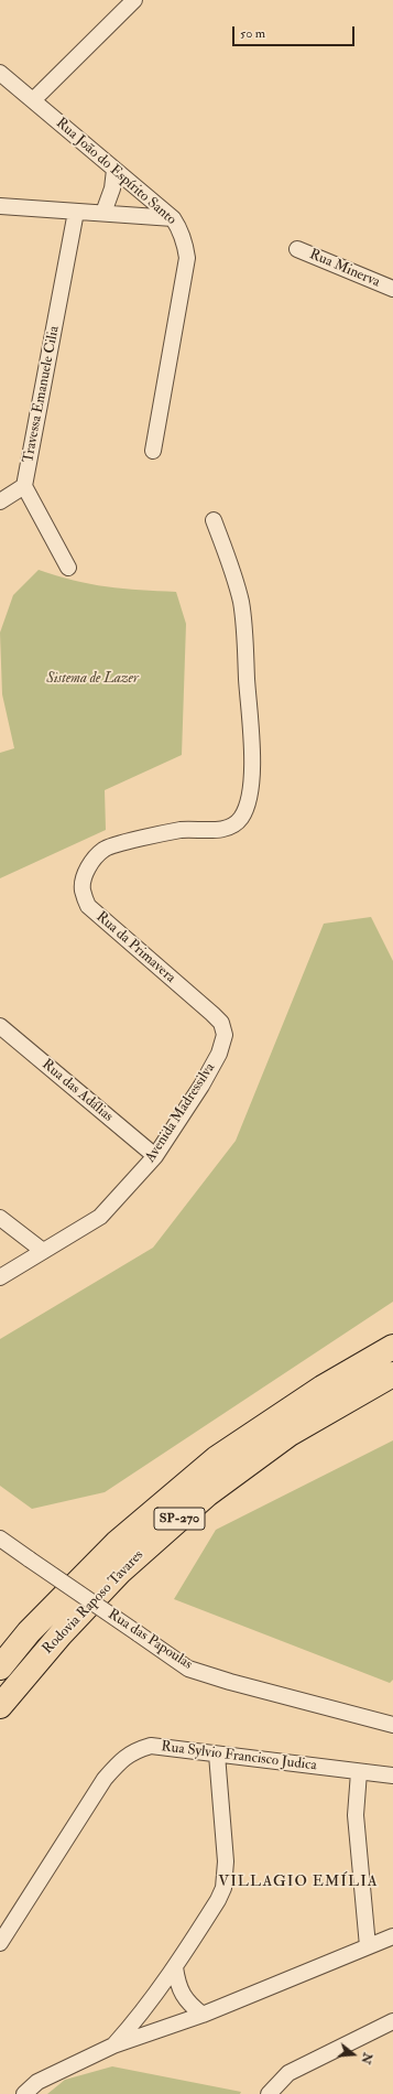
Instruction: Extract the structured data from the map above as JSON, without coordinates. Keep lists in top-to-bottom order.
{
  "streets": {
    "highway": ["SP-270", "Rodovia Raposo Tavares"],
    "street": [
      "Rua João do Espírito Santo",
      "Rua Minerva",
      "Travessa Emanuele Cilia",
      "Rua da Primavera",
      "Rua das Adálias",
      "Avenida Madressilva",
      "Rua das Papoulas",
      "Rua Sylvio Francisco Judica"
    ]
  },
  "crossings": [
    ["Rua da Primavera", "Avenida Madressilva"],
    ["Rua das Adálias", "Avenida Madressilva"]
  ],
  "districts": ["VILLAGIO EMÍLIA"],
  "parks": ["Sistema de Lazer"],
  "scale_bar": "50 m",
  "north": "right"
}
